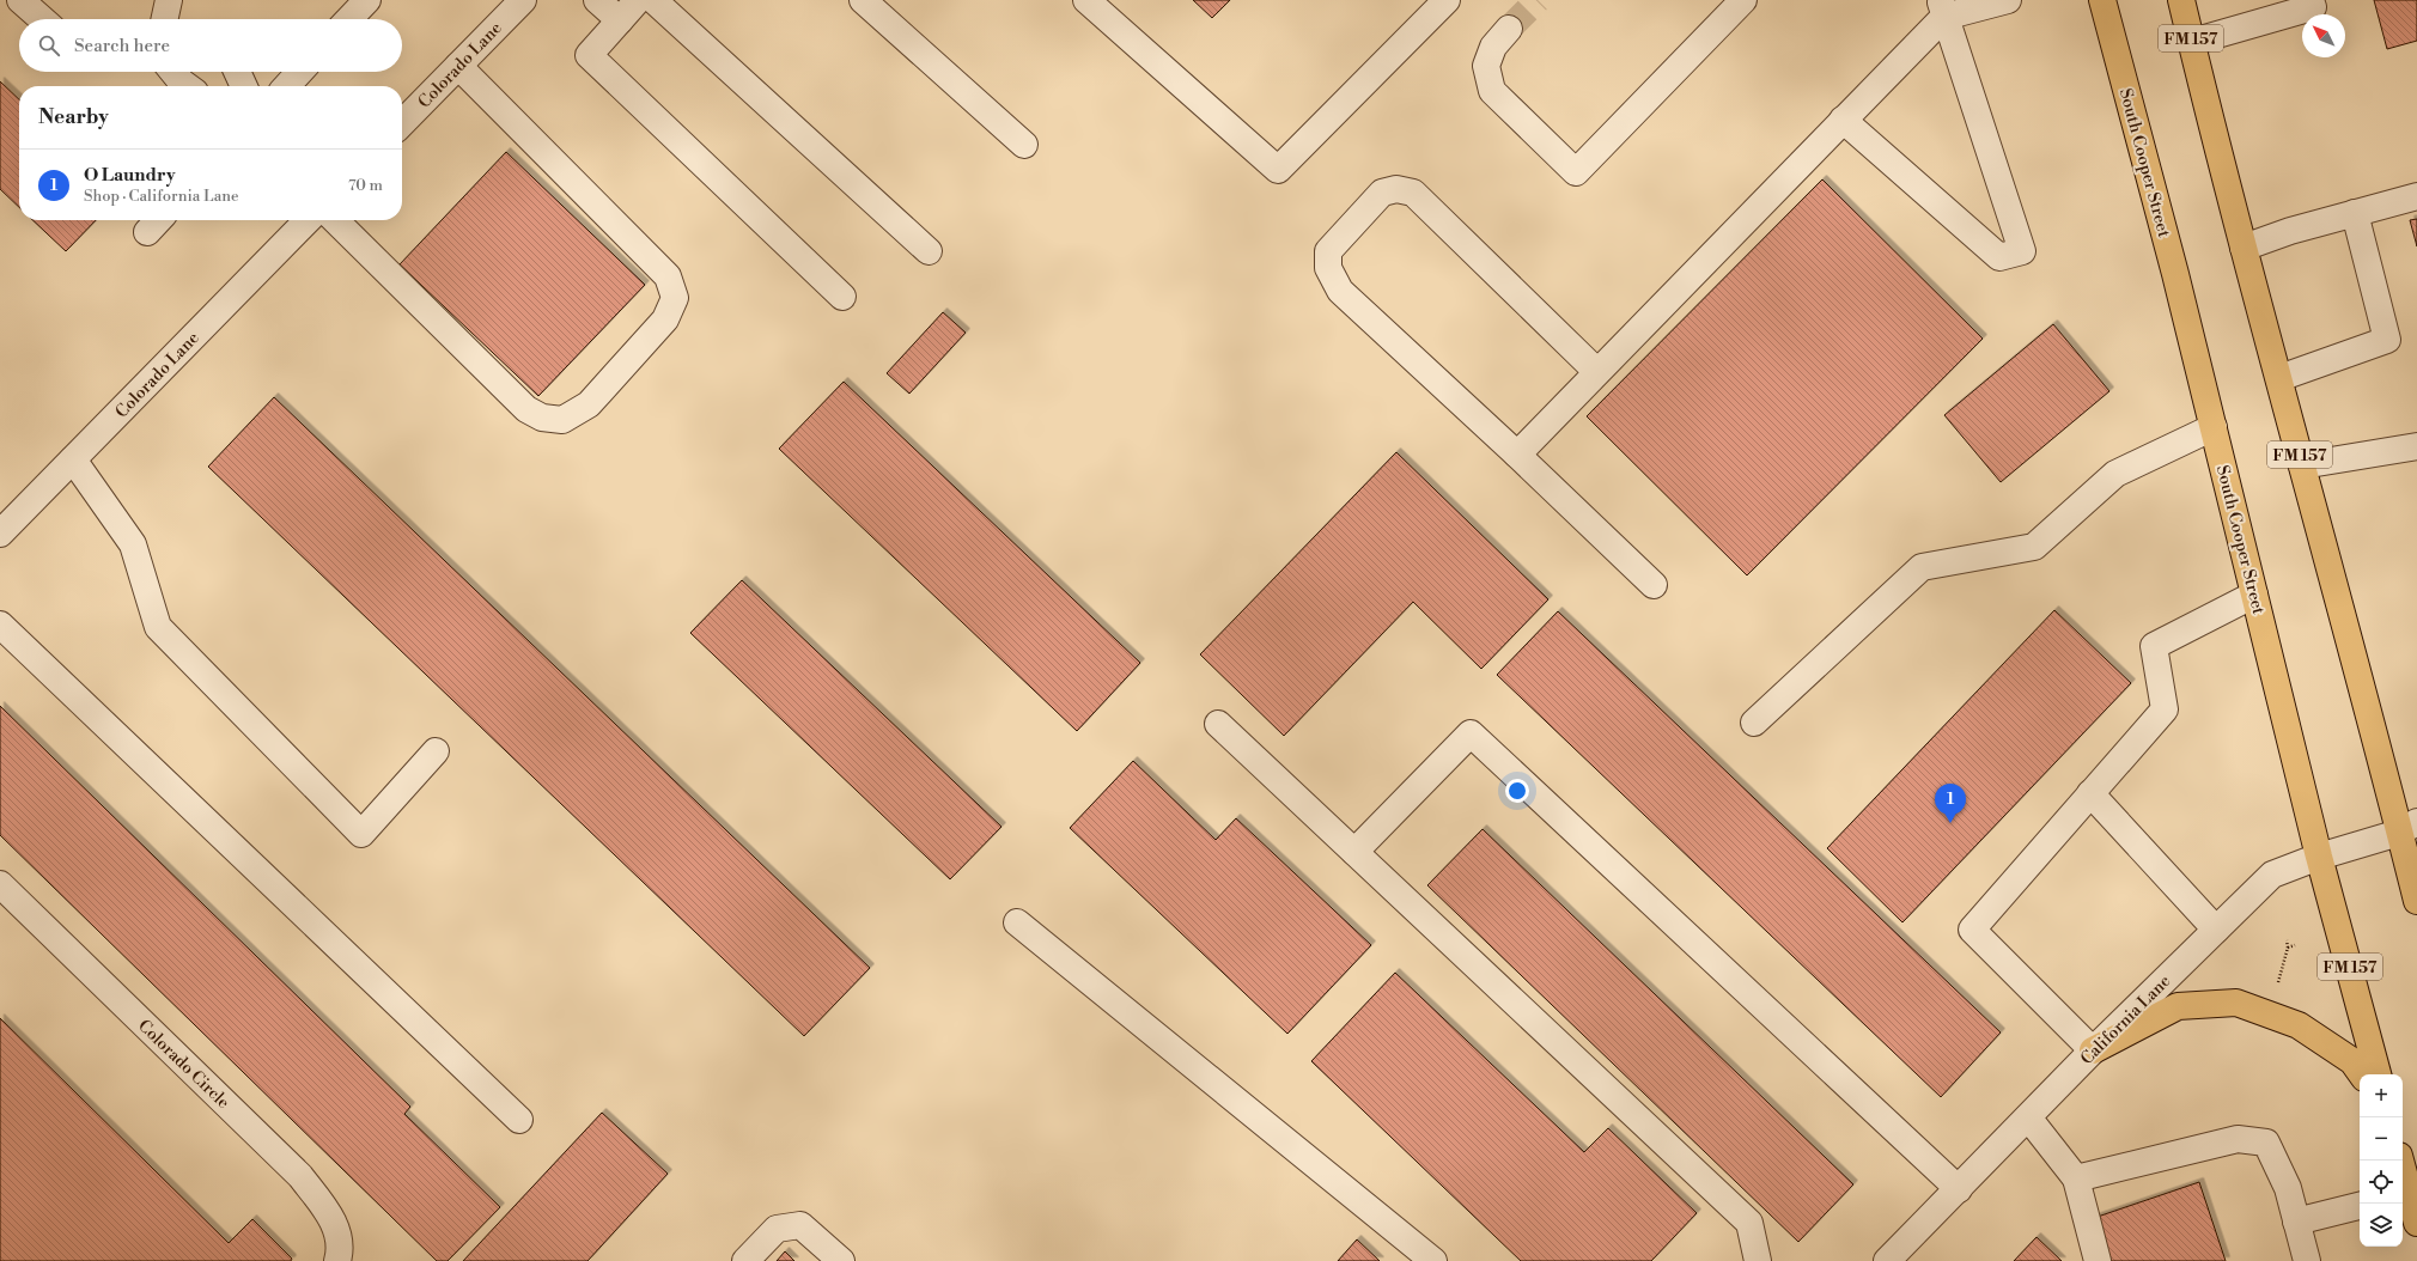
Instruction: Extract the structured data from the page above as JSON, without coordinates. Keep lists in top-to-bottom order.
{
  "streets": {
    "main road": ["FM 157", "South Cooper Street"],
    "street": ["Colorado Lane", "California Lane", "Colorado Circle"]
  },
  "crossings": [
    ["FM 157", "California Lane"],
    ["South Cooper Street", "California Lane"]
  ],
  "north": "top left",
  "page": {
    "search": "Search here",
    "heading": "Nearby",
    "list": [
      {
        "mark": "1",
        "name": "O Laundry",
        "note": "Shop · California Lane",
        "value": "70 m"
      }
    ],
    "pins": "1",
    "map_buttons": ["+", "−"]
  }
}
